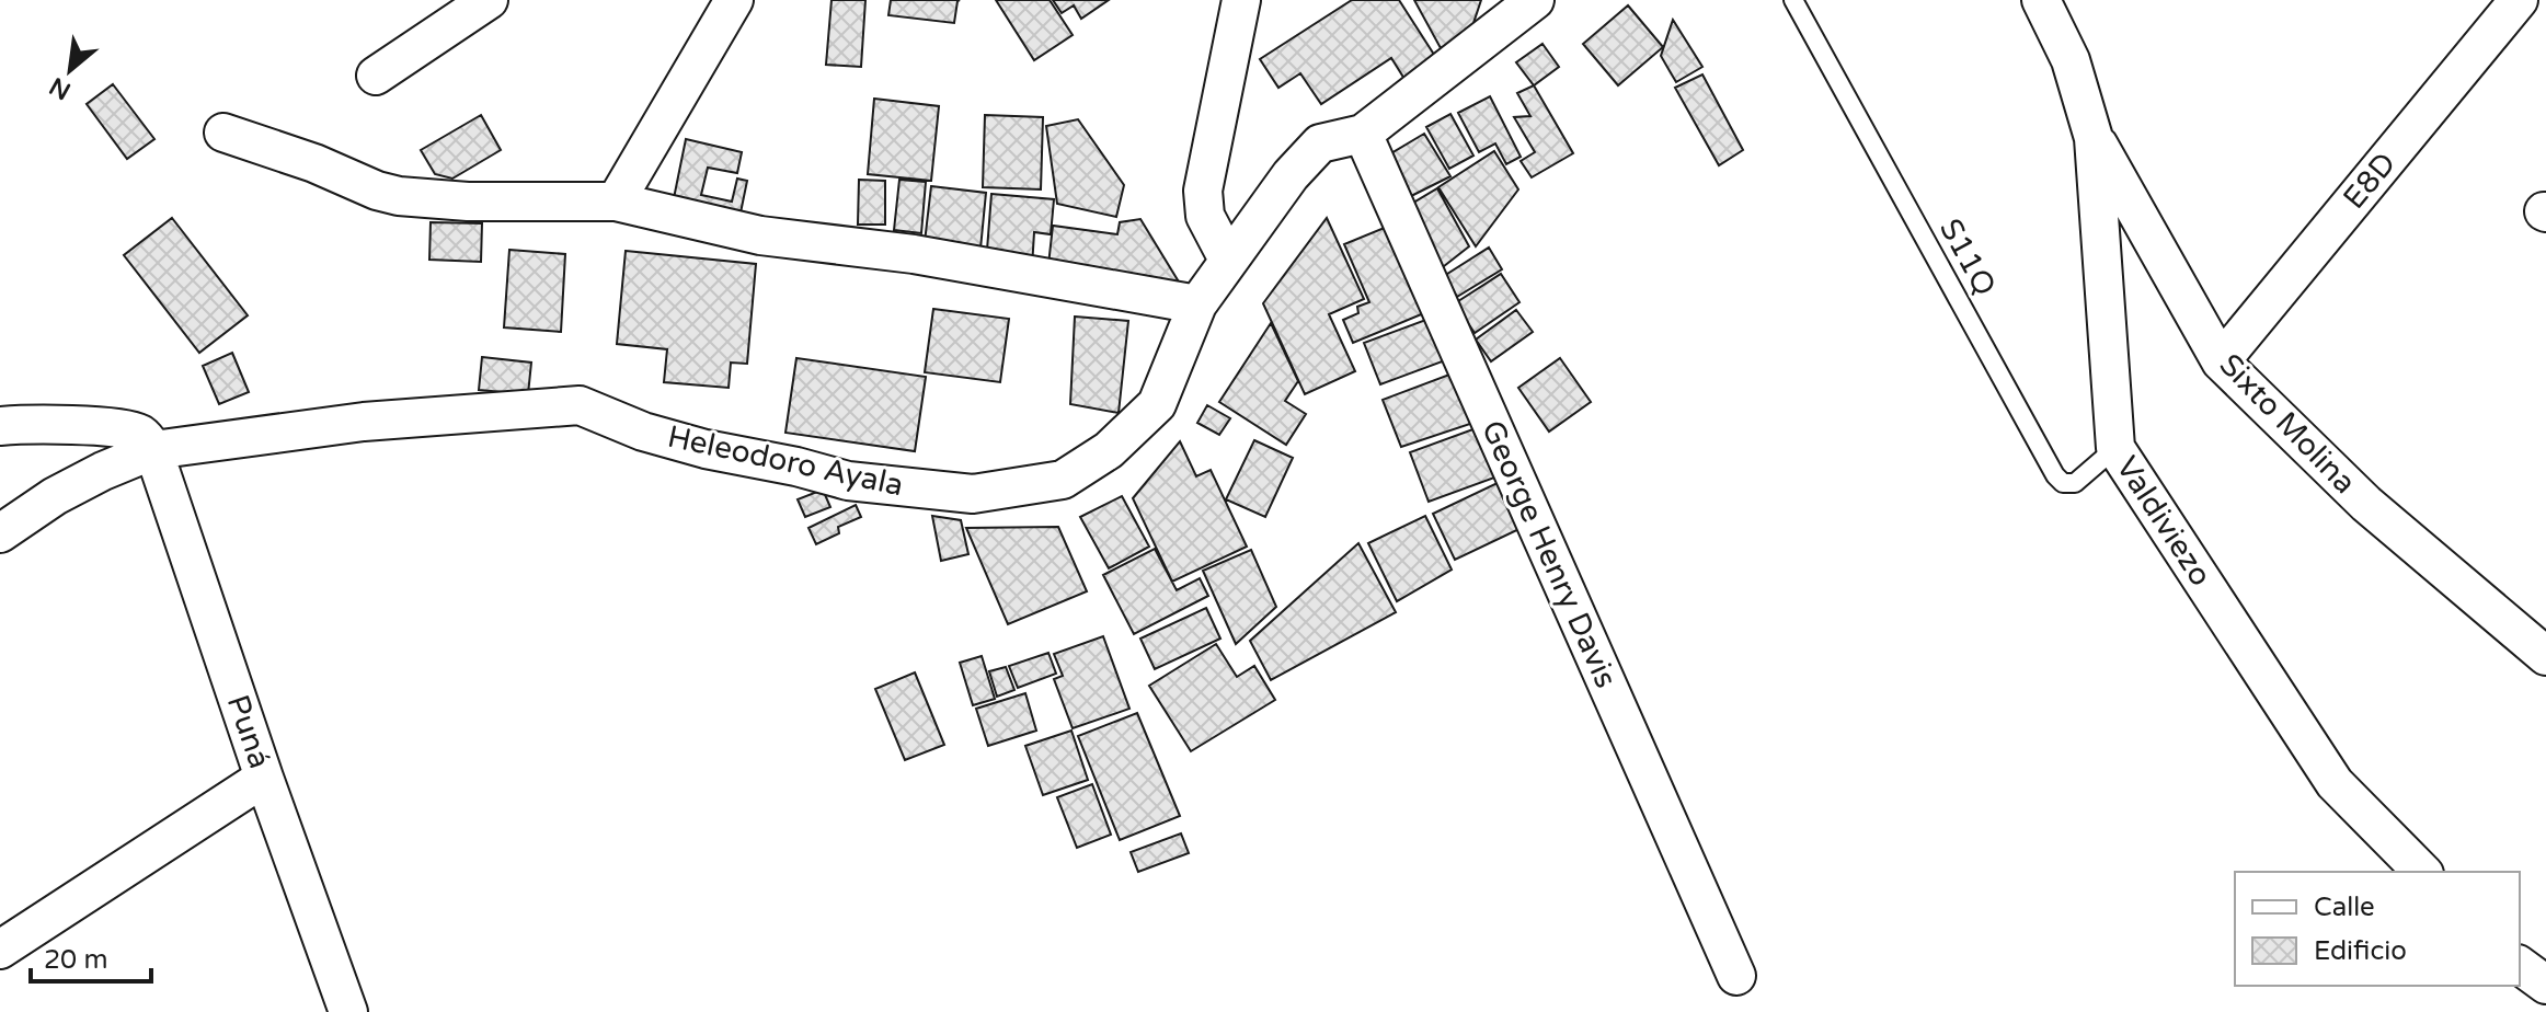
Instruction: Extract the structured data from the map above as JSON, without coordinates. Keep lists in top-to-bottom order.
{
  "streets": {
    "street": [
      "E8D",
      "Sixto Molina",
      "Heleodoro Ayala",
      "Valdiviezo",
      "George Henry Davis",
      "Puná"
    ],
    "lane": ["S11Q"]
  },
  "crossings": [
    ["E8D", "Sixto Molina"],
    ["S11Q", "Valdiviezo"],
    ["Sixto Molina", "Valdiviezo"],
    ["Heleodoro Ayala", "George Henry Davis"],
    ["Heleodoro Ayala", "Puná"]
  ],
  "legend": ["Calle", "Edificio"],
  "scale_bar": "20 m",
  "north": "bottom left"
}
